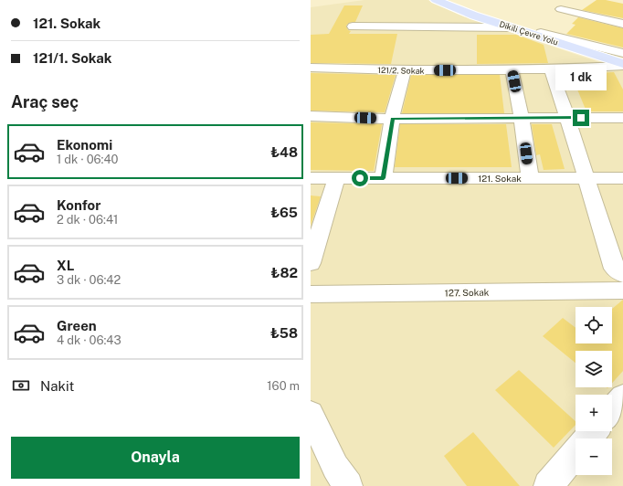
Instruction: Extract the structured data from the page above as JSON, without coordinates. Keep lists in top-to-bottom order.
{
  "streets": {
    "main road": ["Dikili Çevre Yolu"],
    "street": ["121/2. Sokak", "121. Sokak", "127. Sokak"]
  },
  "crossings": [
    ["Dikili Çevre Yolu", "121/2. Sokak"]
  ],
  "page": {
    "banner": ["121. Sokak", "121/1. Sokak"],
    "bubble": "1 dk",
    "heading": "Araç seç",
    "list": [
      {
        "name": "Ekonomi",
        "note": "1 dk · 06:40",
        "value": "₺48"
      },
      {
        "name": "Konfor",
        "note": "2 dk · 06:41",
        "value": "₺65"
      },
      {
        "name": "XL",
        "note": "3 dk · 06:42",
        "value": "₺82"
      },
      {
        "name": "Green",
        "note": "4 dk · 06:43",
        "value": "₺58"
      }
    ],
    "map_buttons": ["+", "−"],
    "pay": ["Nakit", "160 m"],
    "buttons": "Onayla"
  }
}
